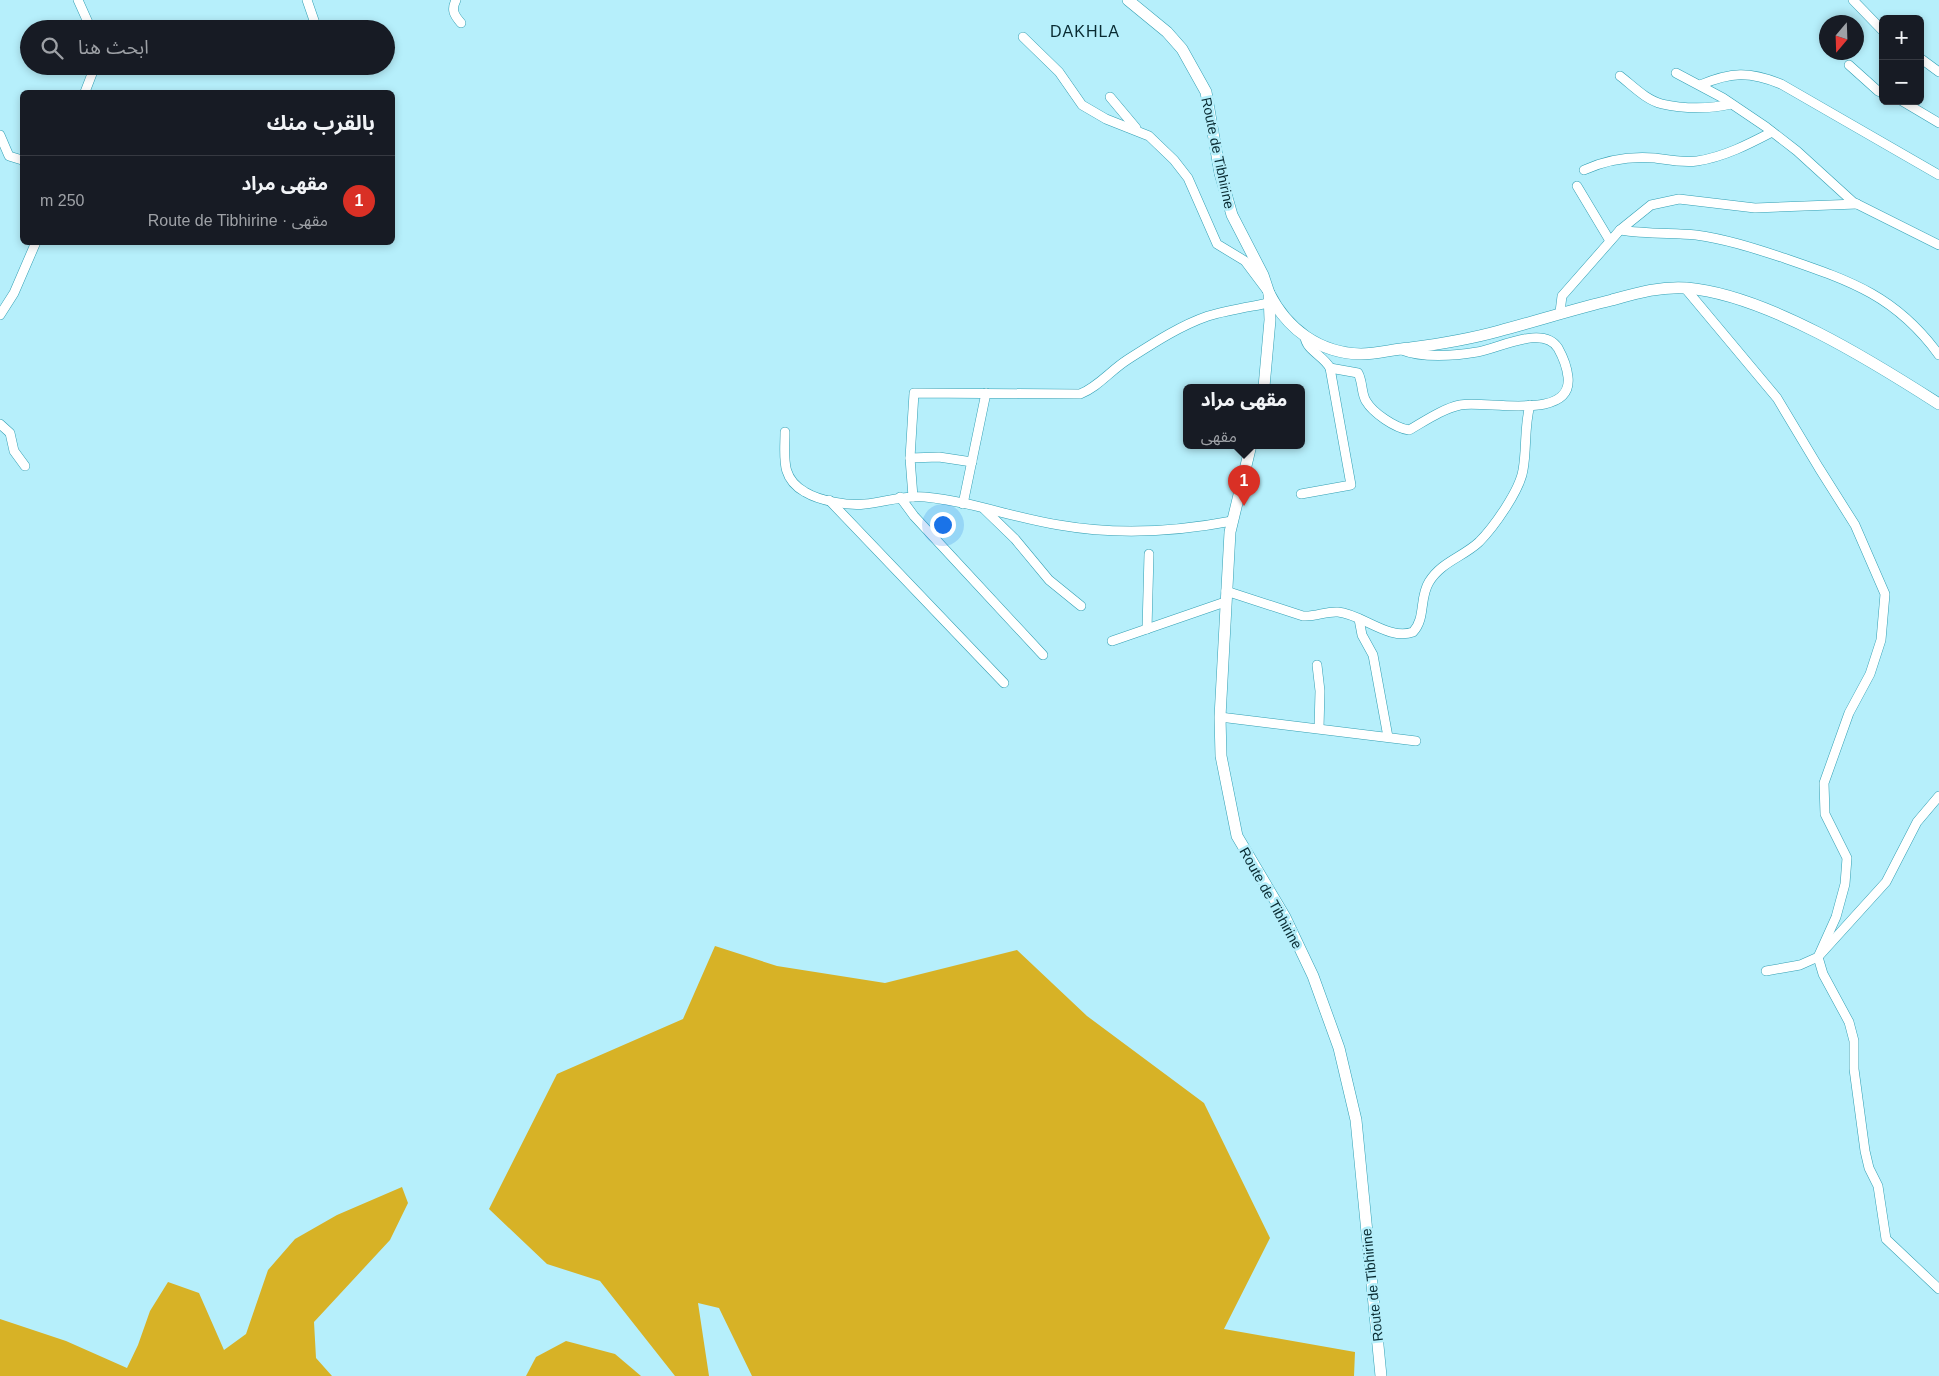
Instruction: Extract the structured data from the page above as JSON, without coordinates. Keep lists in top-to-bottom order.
{
  "streets": {
    "street": ["Route de Tibhirine"]
  },
  "districts": ["DAKHLA"],
  "north": "bottom",
  "page": {
    "map_buttons": ["+", "−"],
    "search": "ابحث هنا",
    "heading": "بالقرب منك",
    "list": [
      {
        "mark": "1",
        "name": "مقهى مراد",
        "note": "مقهى · Route de Tibhirine",
        "value": "250 m"
      }
    ],
    "popup": ["مقهى مراد", "مقهى"],
    "pins": "1"
  }
}
